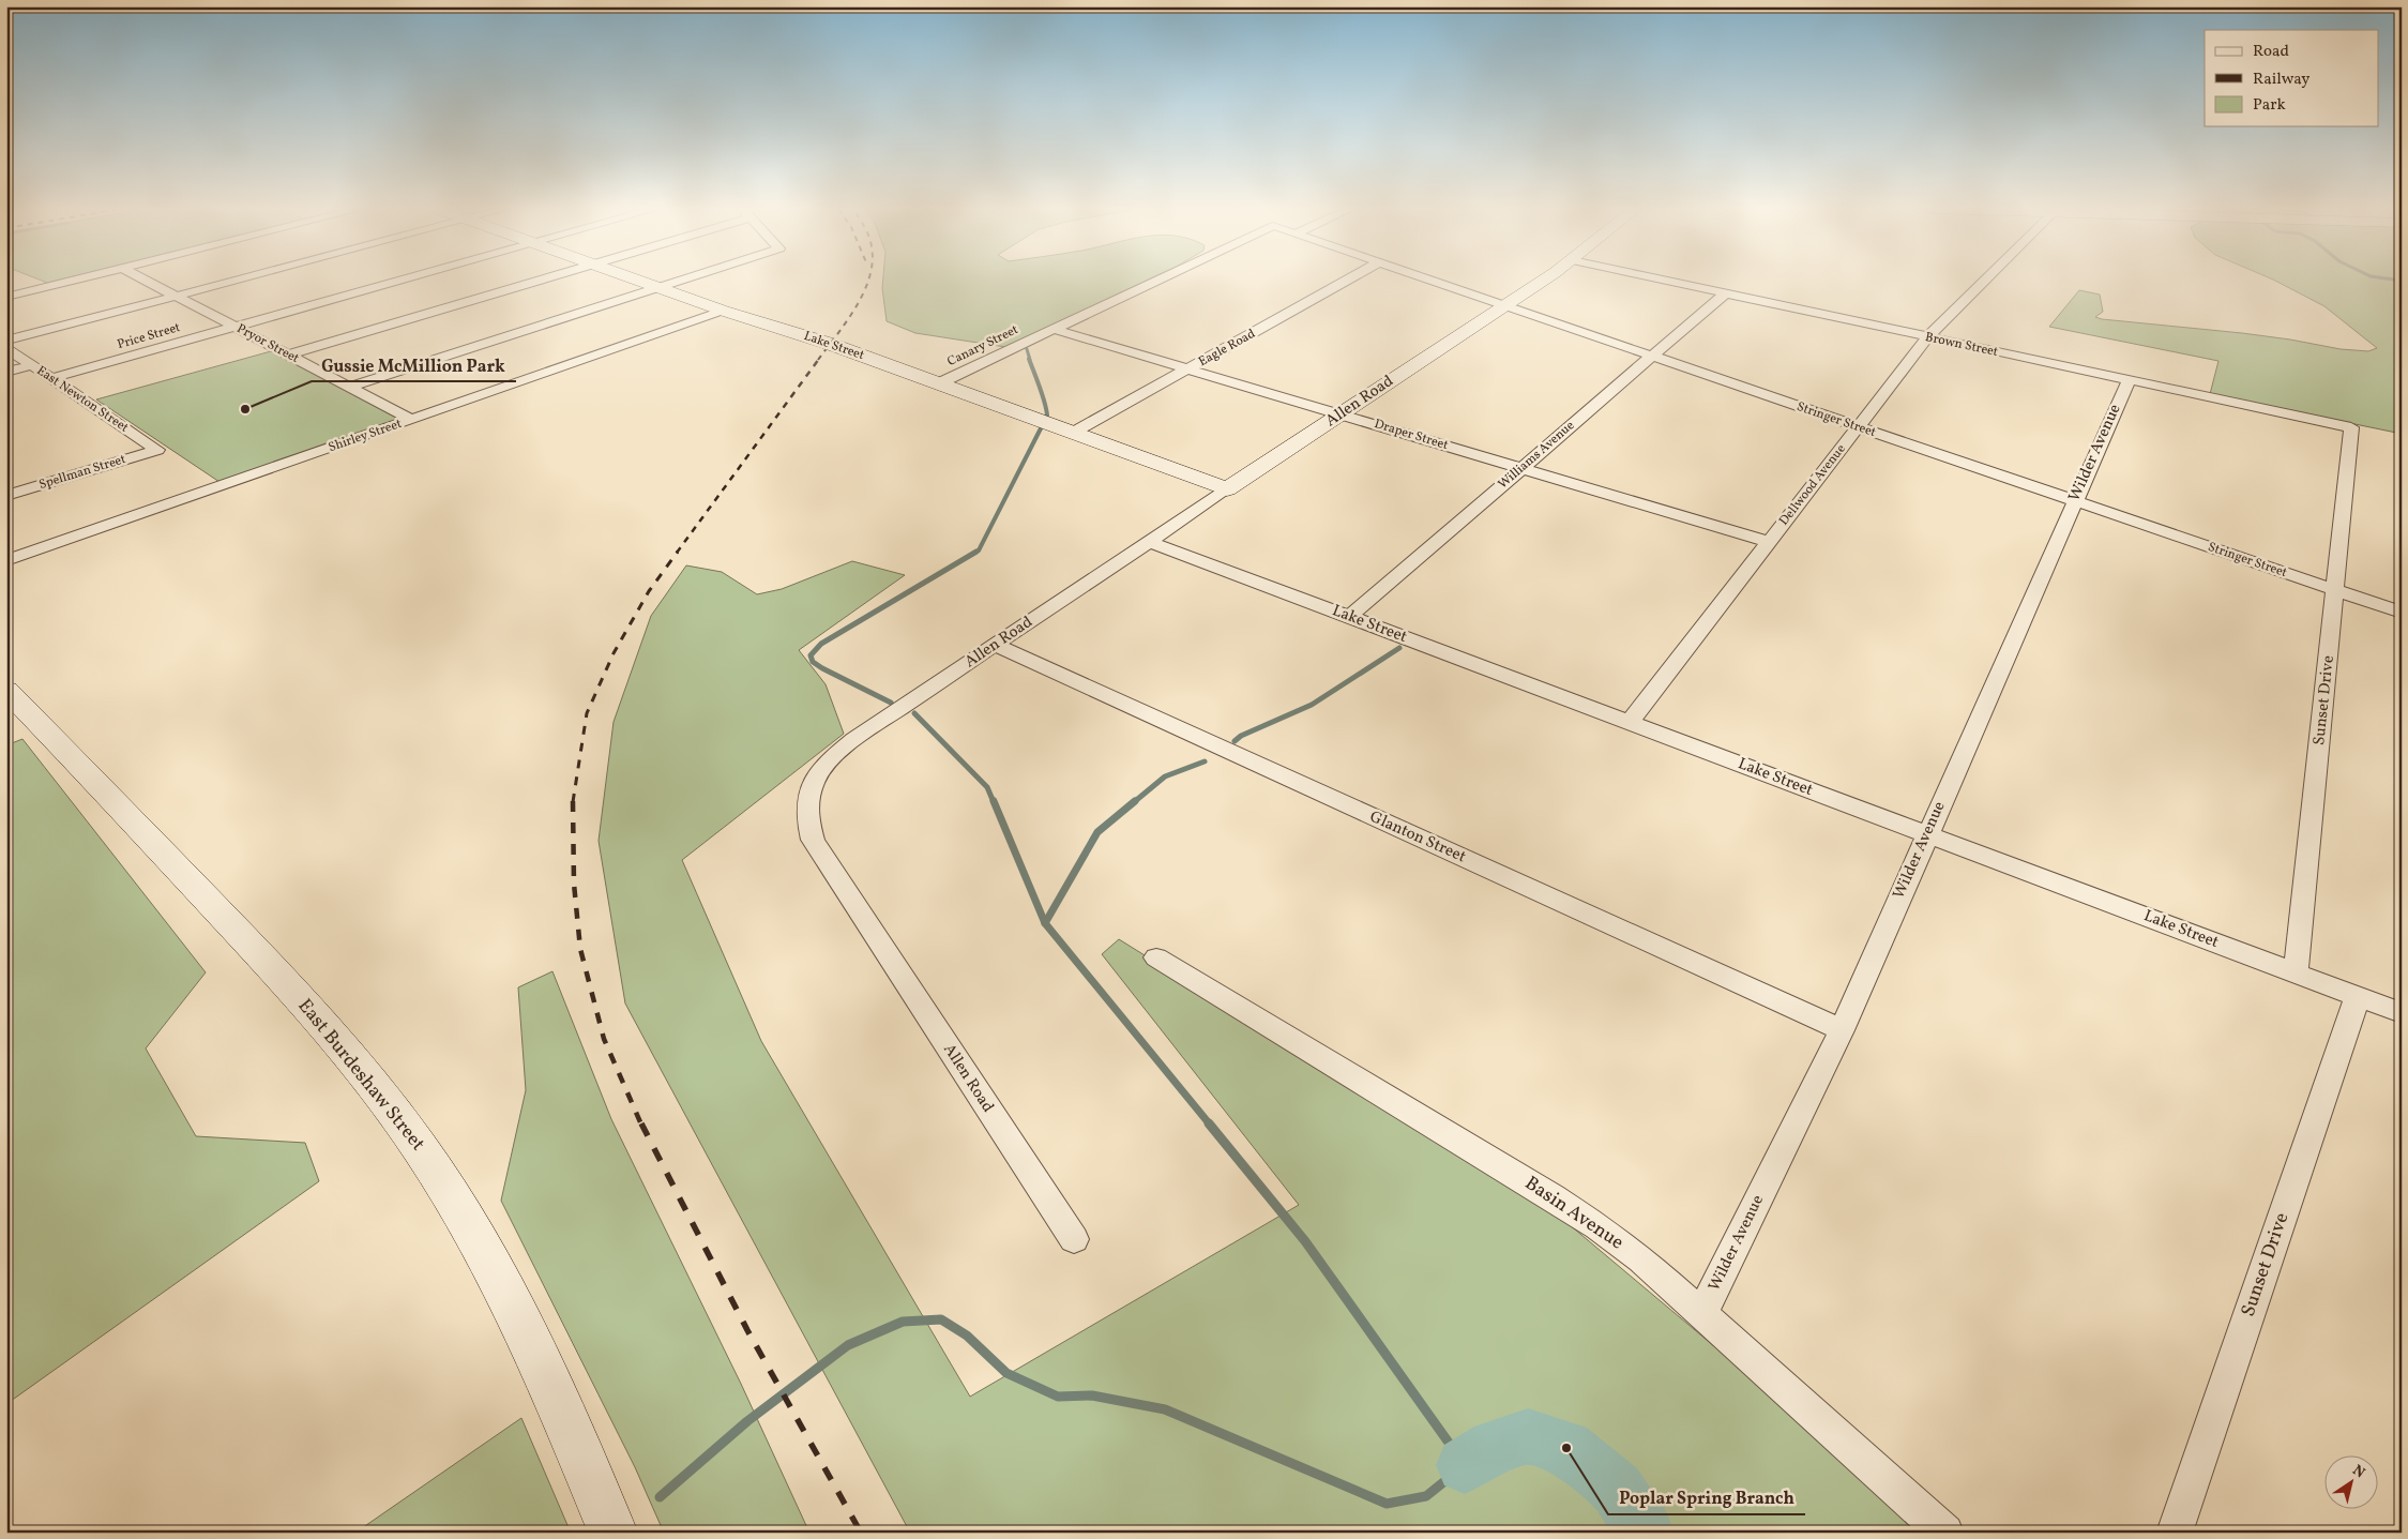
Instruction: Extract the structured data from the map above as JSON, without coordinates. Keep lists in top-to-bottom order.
{
  "streets": {
    "street": [
      "Price Street",
      "Pryor Street",
      "Brown Street",
      "Lake Street",
      "Canary Street",
      "Eagle Road",
      "East Newton Street",
      "Allen Road",
      "Stringer Street",
      "Draper Street",
      "Shirley Street",
      "Wilder Avenue",
      "Williams Avenue",
      "Spellman Street",
      "Dellwood Avenue",
      "Sunset Drive",
      "Glanton Street",
      "East Burdeshaw Street",
      "Basin Avenue"
    ]
  },
  "crossings": [
    ["Price Street", "Pryor Street"],
    ["Price Street", "East Newton Street"],
    ["Pryor Street", "Shirley Street"],
    ["Brown Street", "Wilder Avenue"],
    ["Brown Street", "Williams Avenue"],
    ["Brown Street", "Dellwood Avenue"],
    ["Brown Street", "Sunset Drive"],
    ["Lake Street", "Canary Street"],
    ["Lake Street", "Eagle Road"],
    ["Lake Street", "Allen Road"],
    ["Lake Street", "Shirley Street"],
    ["Lake Street", "Wilder Avenue"],
    ["Lake Street", "Williams Avenue"],
    ["Lake Street", "Dellwood Avenue"],
    ["Lake Street", "Sunset Drive"],
    ["Canary Street", "Draper Street"],
    ["Eagle Road", "Draper Street"],
    ["East Newton Street", "Spellman Street"],
    ["Allen Road", "Stringer Street"],
    ["Allen Road", "Draper Street"],
    ["Allen Road", "Glanton Street"],
    ["Stringer Street", "Wilder Avenue"],
    ["Stringer Street", "Williams Avenue"],
    ["Stringer Street", "Dellwood Avenue"],
    ["Stringer Street", "Sunset Drive"],
    ["Draper Street", "Williams Avenue"],
    ["Draper Street", "Dellwood Avenue"],
    ["Wilder Avenue", "Glanton Street"],
    ["Wilder Avenue", "Basin Avenue"]
  ],
  "places": ["Gussie McMillion Park", "Poplar Spring Branch"],
  "legend": ["Road", "Railway", "Park"],
  "north": "top right"
}
